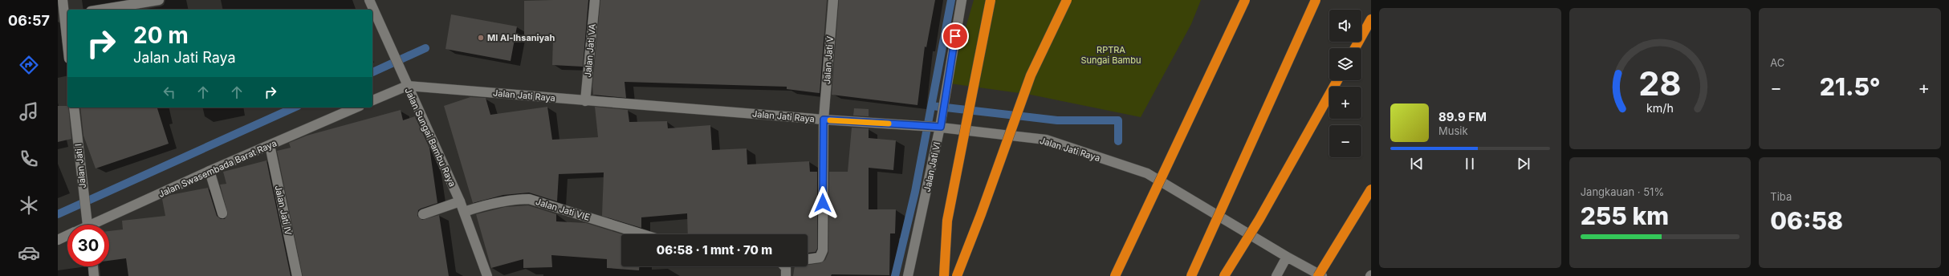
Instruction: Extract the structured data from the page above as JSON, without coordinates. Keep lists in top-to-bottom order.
{
  "streets": {
    "street": [
      "Jalan Jati VA",
      "Jalan Jati V",
      "Jalan Jati Raya",
      "Jalan Sungai Bambu Raya",
      "Jalan Jati I",
      "Jalan Jati VI",
      "Jalan Swasembada Barat Raya",
      "Jalan Jati VIE",
      "Jalan Jati IV"
    ]
  },
  "crossings": [
    ["Jalan Jati VA", "Jalan Jati Raya"],
    ["Jalan Jati V", "Jalan Jati Raya"],
    ["Jalan Jati Raya", "Jalan Sungai Bambu Raya"],
    ["Jalan Jati Raya", "Jalan Jati VI"],
    ["Jalan Sungai Bambu Raya", "Jalan Jati VIE"],
    ["Jalan Swasembada Barat Raya", "Jalan Jati IV"]
  ],
  "parks": ["RPTRA Sungai Bambu"],
  "places": ["MI Al-Ihsaniyah"],
  "page": {
    "tabs": "06:57",
    "tile": [
      "AC",
      ["Jangkauan · 51%", "255 km"],
      ["Tiba", "06:58"]
    ],
    "map_buttons": ["+", "−"],
    "turn": ["20 m", "Jalan Jati Raya"],
    "heat": ["−", "21.5°", "+"],
    "song": ["89.9 FM", "Musik"],
    "limit": "30",
    "trip": "06:58 · 1 mnt · 70 m",
    "gauge": ["28", "km/h"]
  }
}
